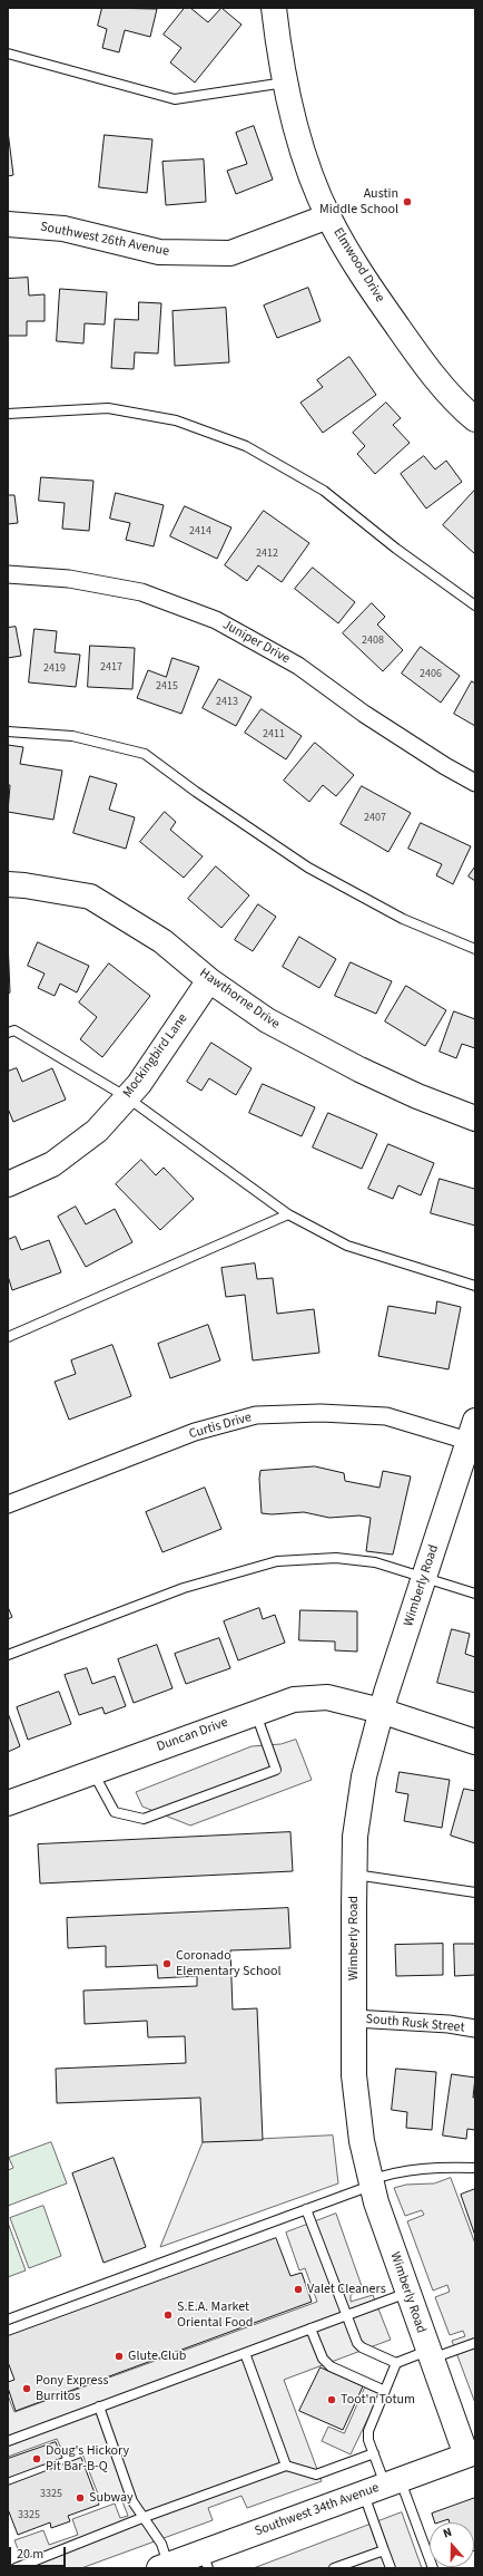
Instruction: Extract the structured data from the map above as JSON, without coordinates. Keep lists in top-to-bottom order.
{
  "streets": {
    "main road": [
      "Southwest 26th Avenue",
      "Elmwood Drive",
      "Hawthorne Drive",
      "Mockingbird Lane",
      "Wimberly Road",
      "Duncan Drive",
      "Southwest 34th Avenue"
    ],
    "street": ["Juniper Drive", "Curtis Drive", "South Rusk Street"]
  },
  "crossings": [
    ["Southwest 26th Avenue", "Elmwood Drive"],
    ["Hawthorne Drive", "Mockingbird Lane"],
    ["Curtis Drive", "Wimberly Road"],
    ["Wimberly Road", "Duncan Drive"],
    ["Wimberly Road", "South Rusk Street"],
    ["Wimberly Road", "Southwest 34th Avenue"]
  ],
  "places": [
    "Austin Middle School",
    "Coronado Elementary School",
    "Valet Cleaners",
    "S.E.A. Market Oriental Food",
    "Glute Club",
    "Pony Express Burritos",
    "Toot'n Totum",
    "Doug's Hickory Pit Bar-B-Q",
    "Subway"
  ],
  "house_numbers": [
    "2414",
    "2412",
    "2408",
    "2417",
    "2419",
    "2406",
    "2415",
    "2413",
    "2411",
    "2407",
    "3325",
    "3325"
  ],
  "scale_bar": "20 m",
  "north": "top"
}
